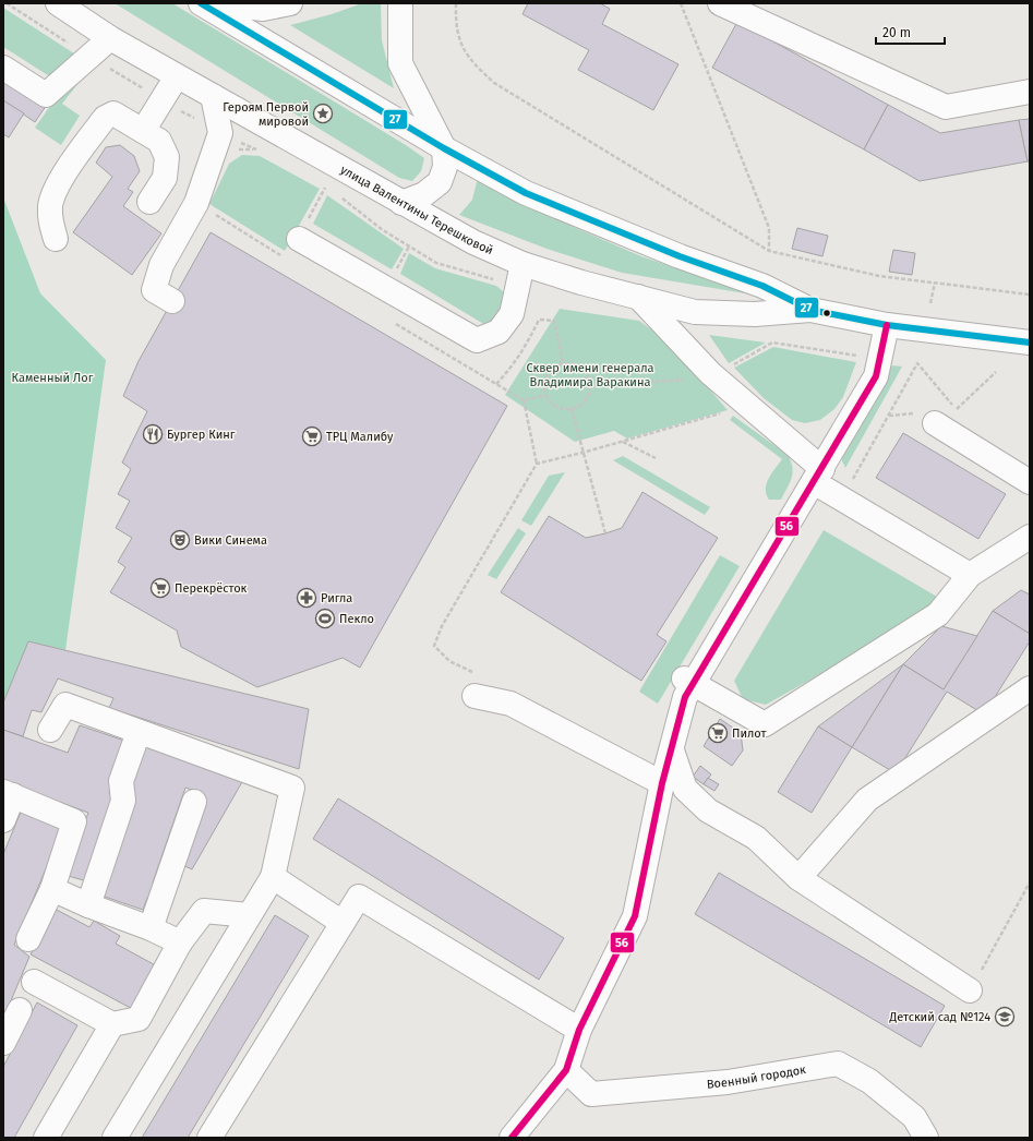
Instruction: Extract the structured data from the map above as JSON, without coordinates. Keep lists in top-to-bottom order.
{
  "streets": {
    "main road": ["улица Валентины Терешковой", "Военный городок"]
  },
  "parks": ["Сквер имени генерала Владимира Варакина", "Каменный Лог"],
  "places": {
    "place": ["Героям Первой мировой"],
    "restaurant": ["Бургер Кинг"],
    "supermarket": ["ТРЦ Малибу", "Перекрёсток", "Пилот"],
    "theatre": ["Вики Синема"],
    "pharmacy": ["Ригла"],
    "sports": ["Пекло"],
    "school or university": ["Детский сад №124"]
  },
  "lines": ["transit line 27", "transit line 56"],
  "scale_bar": "20 m"
}
